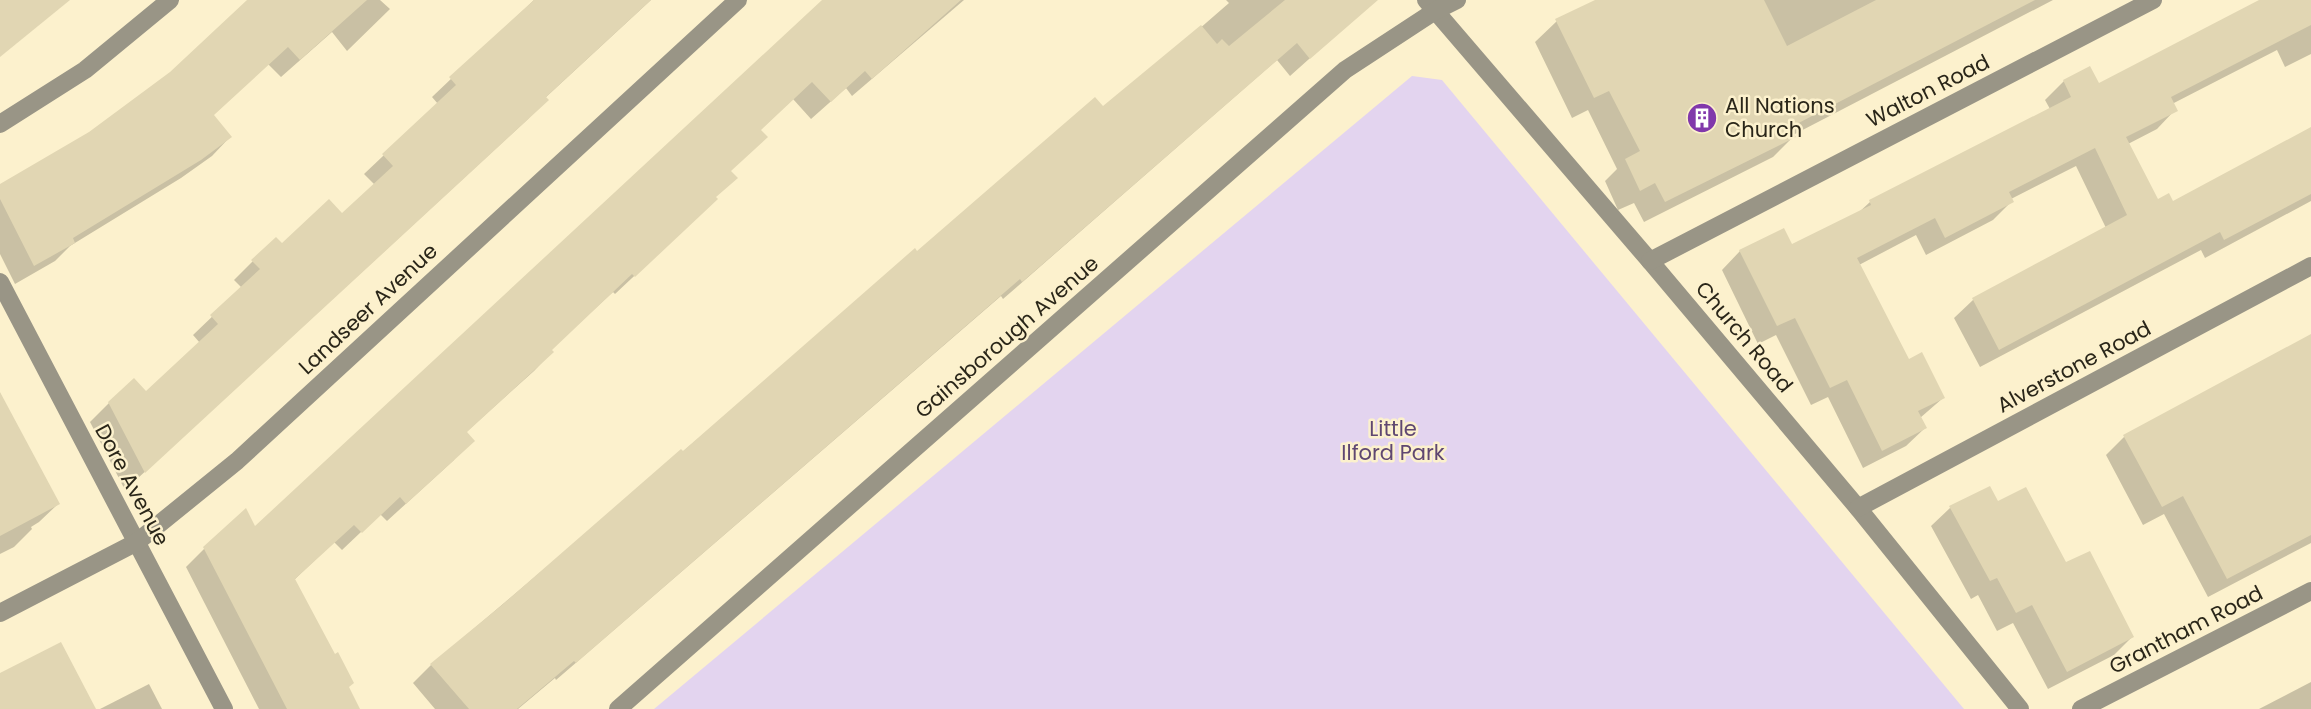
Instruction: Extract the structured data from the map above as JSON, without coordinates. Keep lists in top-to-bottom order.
{
  "streets": {
    "street": [
      "Walton Road",
      "Landseer Avenue",
      "Gainsborough Avenue",
      "Church Road",
      "Alverstone Road",
      "Dore Avenue",
      "Grantham Road"
    ]
  },
  "crossings": [
    ["Walton Road", "Church Road"],
    ["Landseer Avenue", "Dore Avenue"],
    ["Gainsborough Avenue", "Church Road"],
    ["Church Road", "Alverstone Road"]
  ],
  "parks": ["Little Ilford Park"],
  "places": {
    "building": ["All Nations Church"]
  }
}
